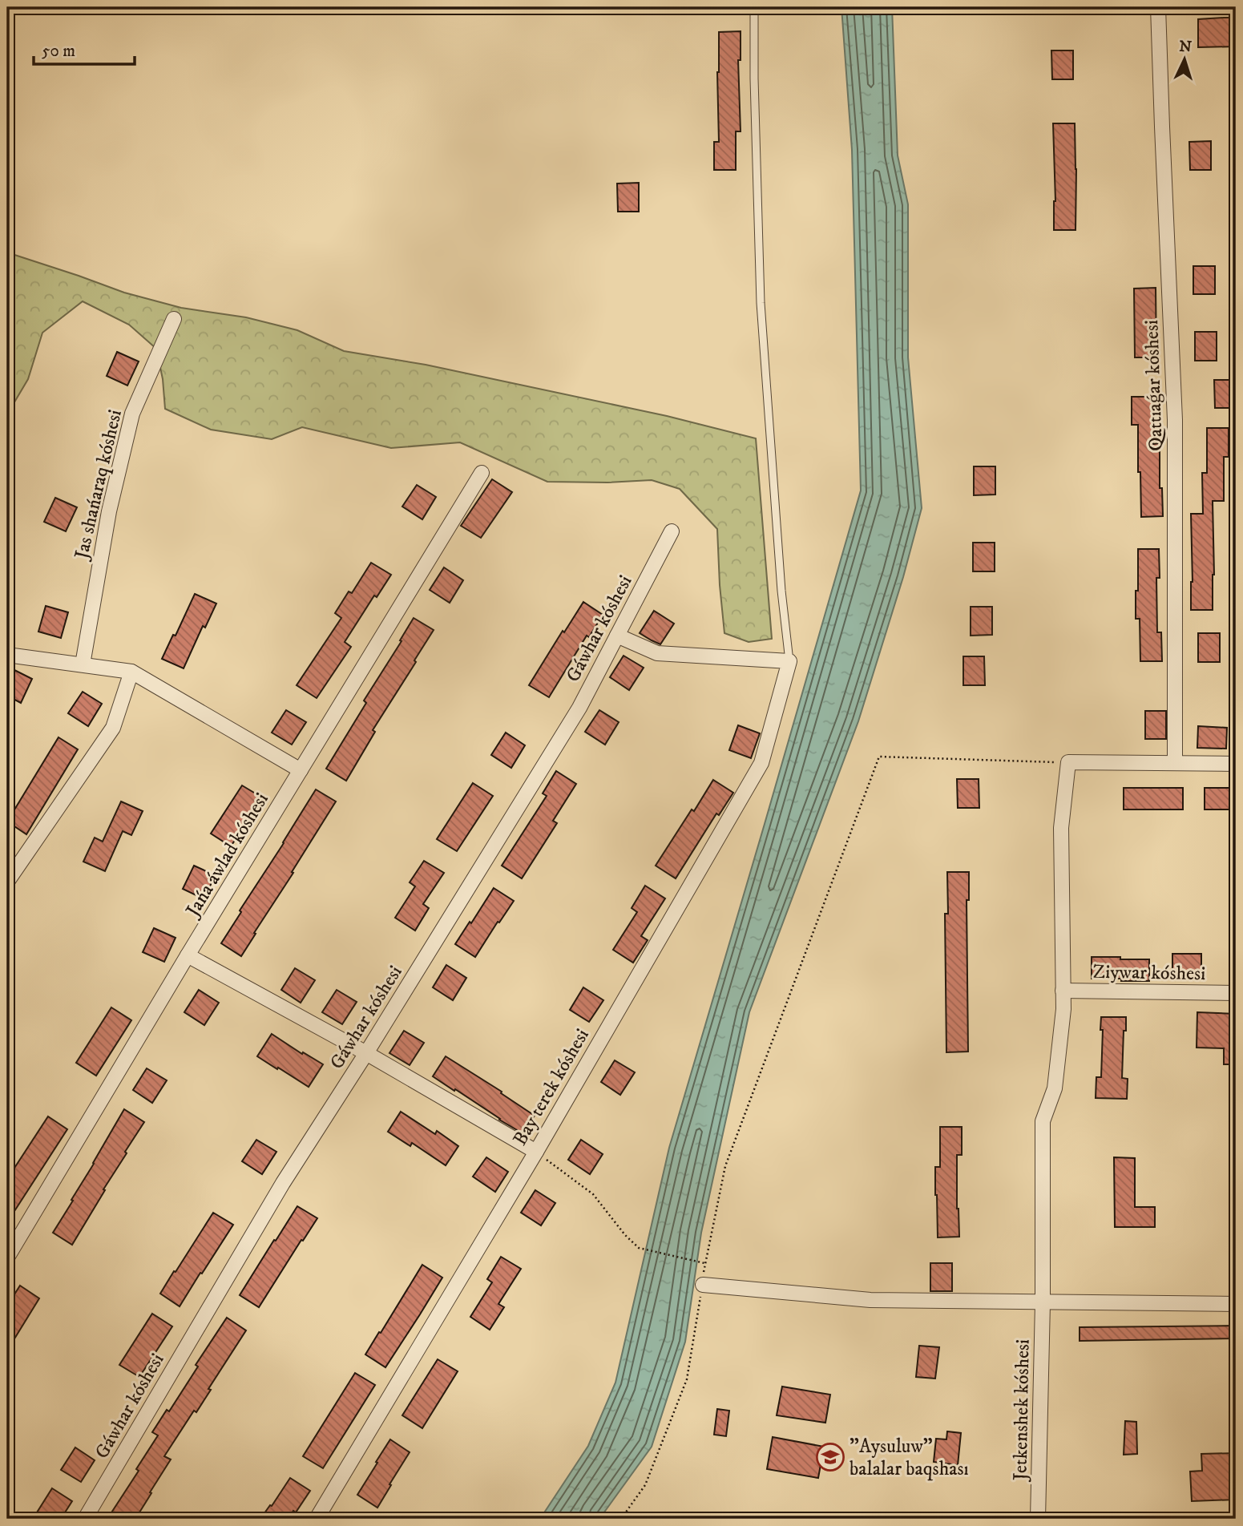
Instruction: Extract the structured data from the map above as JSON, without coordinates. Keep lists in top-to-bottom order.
{
  "streets": {
    "street": [
      "Qattıaǵar kóshesi",
      "Jas shańaraq kóshesi",
      "Gáwhar kóshesi",
      "Jańa áwlad kóshesi",
      "Ziywar kóshesi",
      "Bay terek kóshesi",
      "Jetkenshek kóshesi"
    ]
  },
  "crossings": [
    ["Ziywar kóshesi", "Jetkenshek kóshesi"]
  ],
  "places": {
    "school or university": ["\"Aysuluw\" balalar baqshası"]
  },
  "scale_bar": "50 m",
  "north": "top"
}
